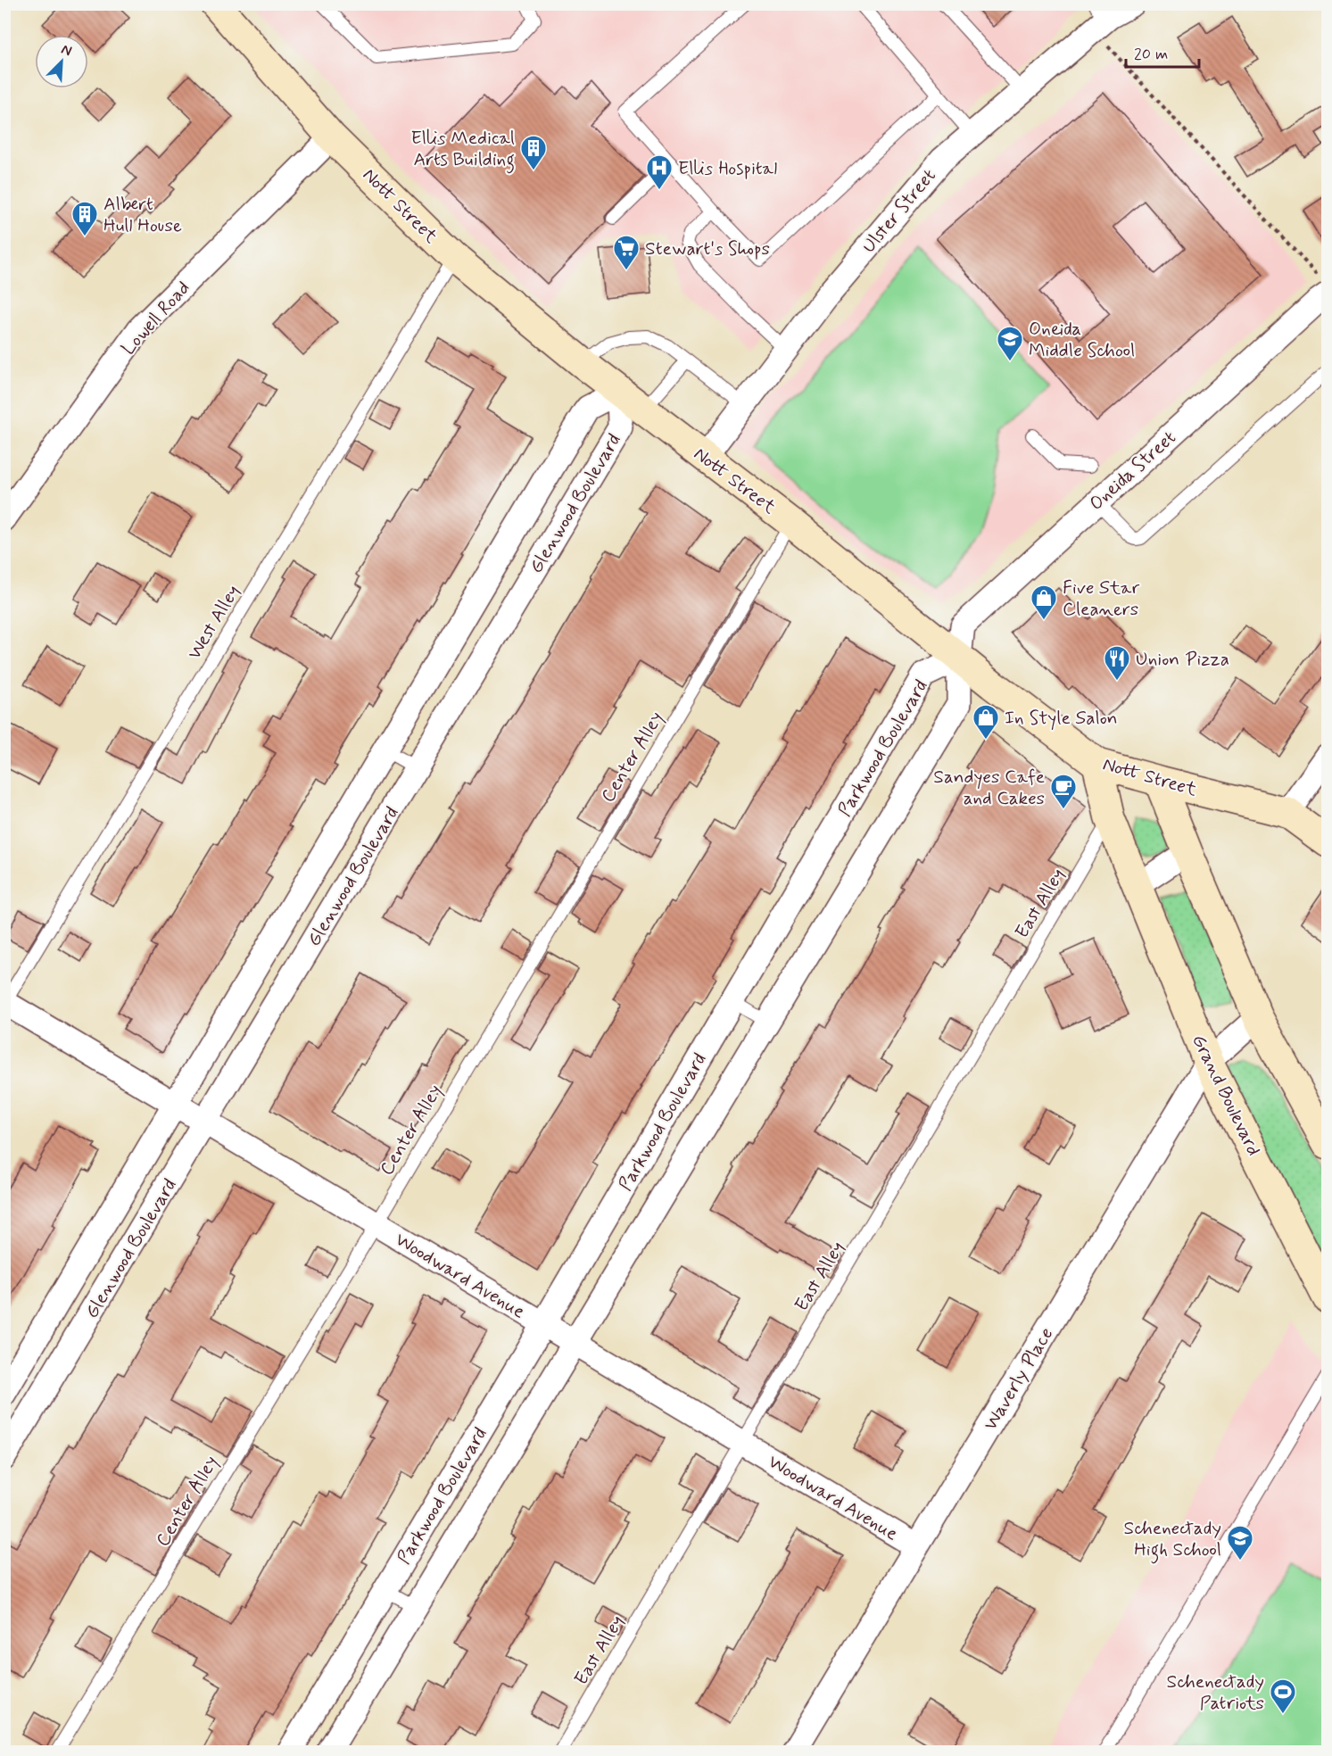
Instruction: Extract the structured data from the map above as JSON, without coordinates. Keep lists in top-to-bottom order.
{
  "streets": {
    "main road": ["Nott Street", "Grand Boulevard"],
    "street": [
      "Ulster Street",
      "Lowell Road",
      "Oneida Street",
      "Glenwood Boulevard",
      "Parkwood Boulevard",
      "Woodward Avenue",
      "Waverly Place"
    ],
    "lane": ["West Alley", "Center Alley", "East Alley"]
  },
  "crossings": [
    ["Nott Street", "Ulster Street"],
    ["Nott Street", "Lowell Road"],
    ["Nott Street", "Oneida Street"],
    ["Nott Street", "Glenwood Boulevard"],
    ["Nott Street", "West Alley"],
    ["Nott Street", "Parkwood Boulevard"],
    ["Nott Street", "Center Alley"],
    ["Nott Street", "Grand Boulevard"],
    ["Oneida Street", "Parkwood Boulevard"],
    ["Glenwood Boulevard", "Woodward Avenue"],
    ["West Alley", "Woodward Avenue"],
    ["Parkwood Boulevard", "Woodward Avenue"],
    ["Center Alley", "Woodward Avenue"],
    ["East Alley", "Grand Boulevard"],
    ["East Alley", "Woodward Avenue"],
    ["Grand Boulevard", "Waverly Place"],
    ["Woodward Avenue", "Waverly Place"]
  ],
  "places": {
    "building": ["Ellis Medical Arts Building", "Albert Hull House"],
    "hospital": ["Ellis Hospital"],
    "supermarket": ["Stewart's Shops"],
    "school or university": ["Oneida Middle School", "Schenectady High School"],
    "shop": ["Five Star Cleaners", "In Style Salon"],
    "restaurant": ["Union Pizza"],
    "cafe": ["Sandyes Cafe and Cakes"],
    "sports": ["Schenectady Patriots"]
  },
  "scale_bar": "20 m",
  "north": "top right"
}
